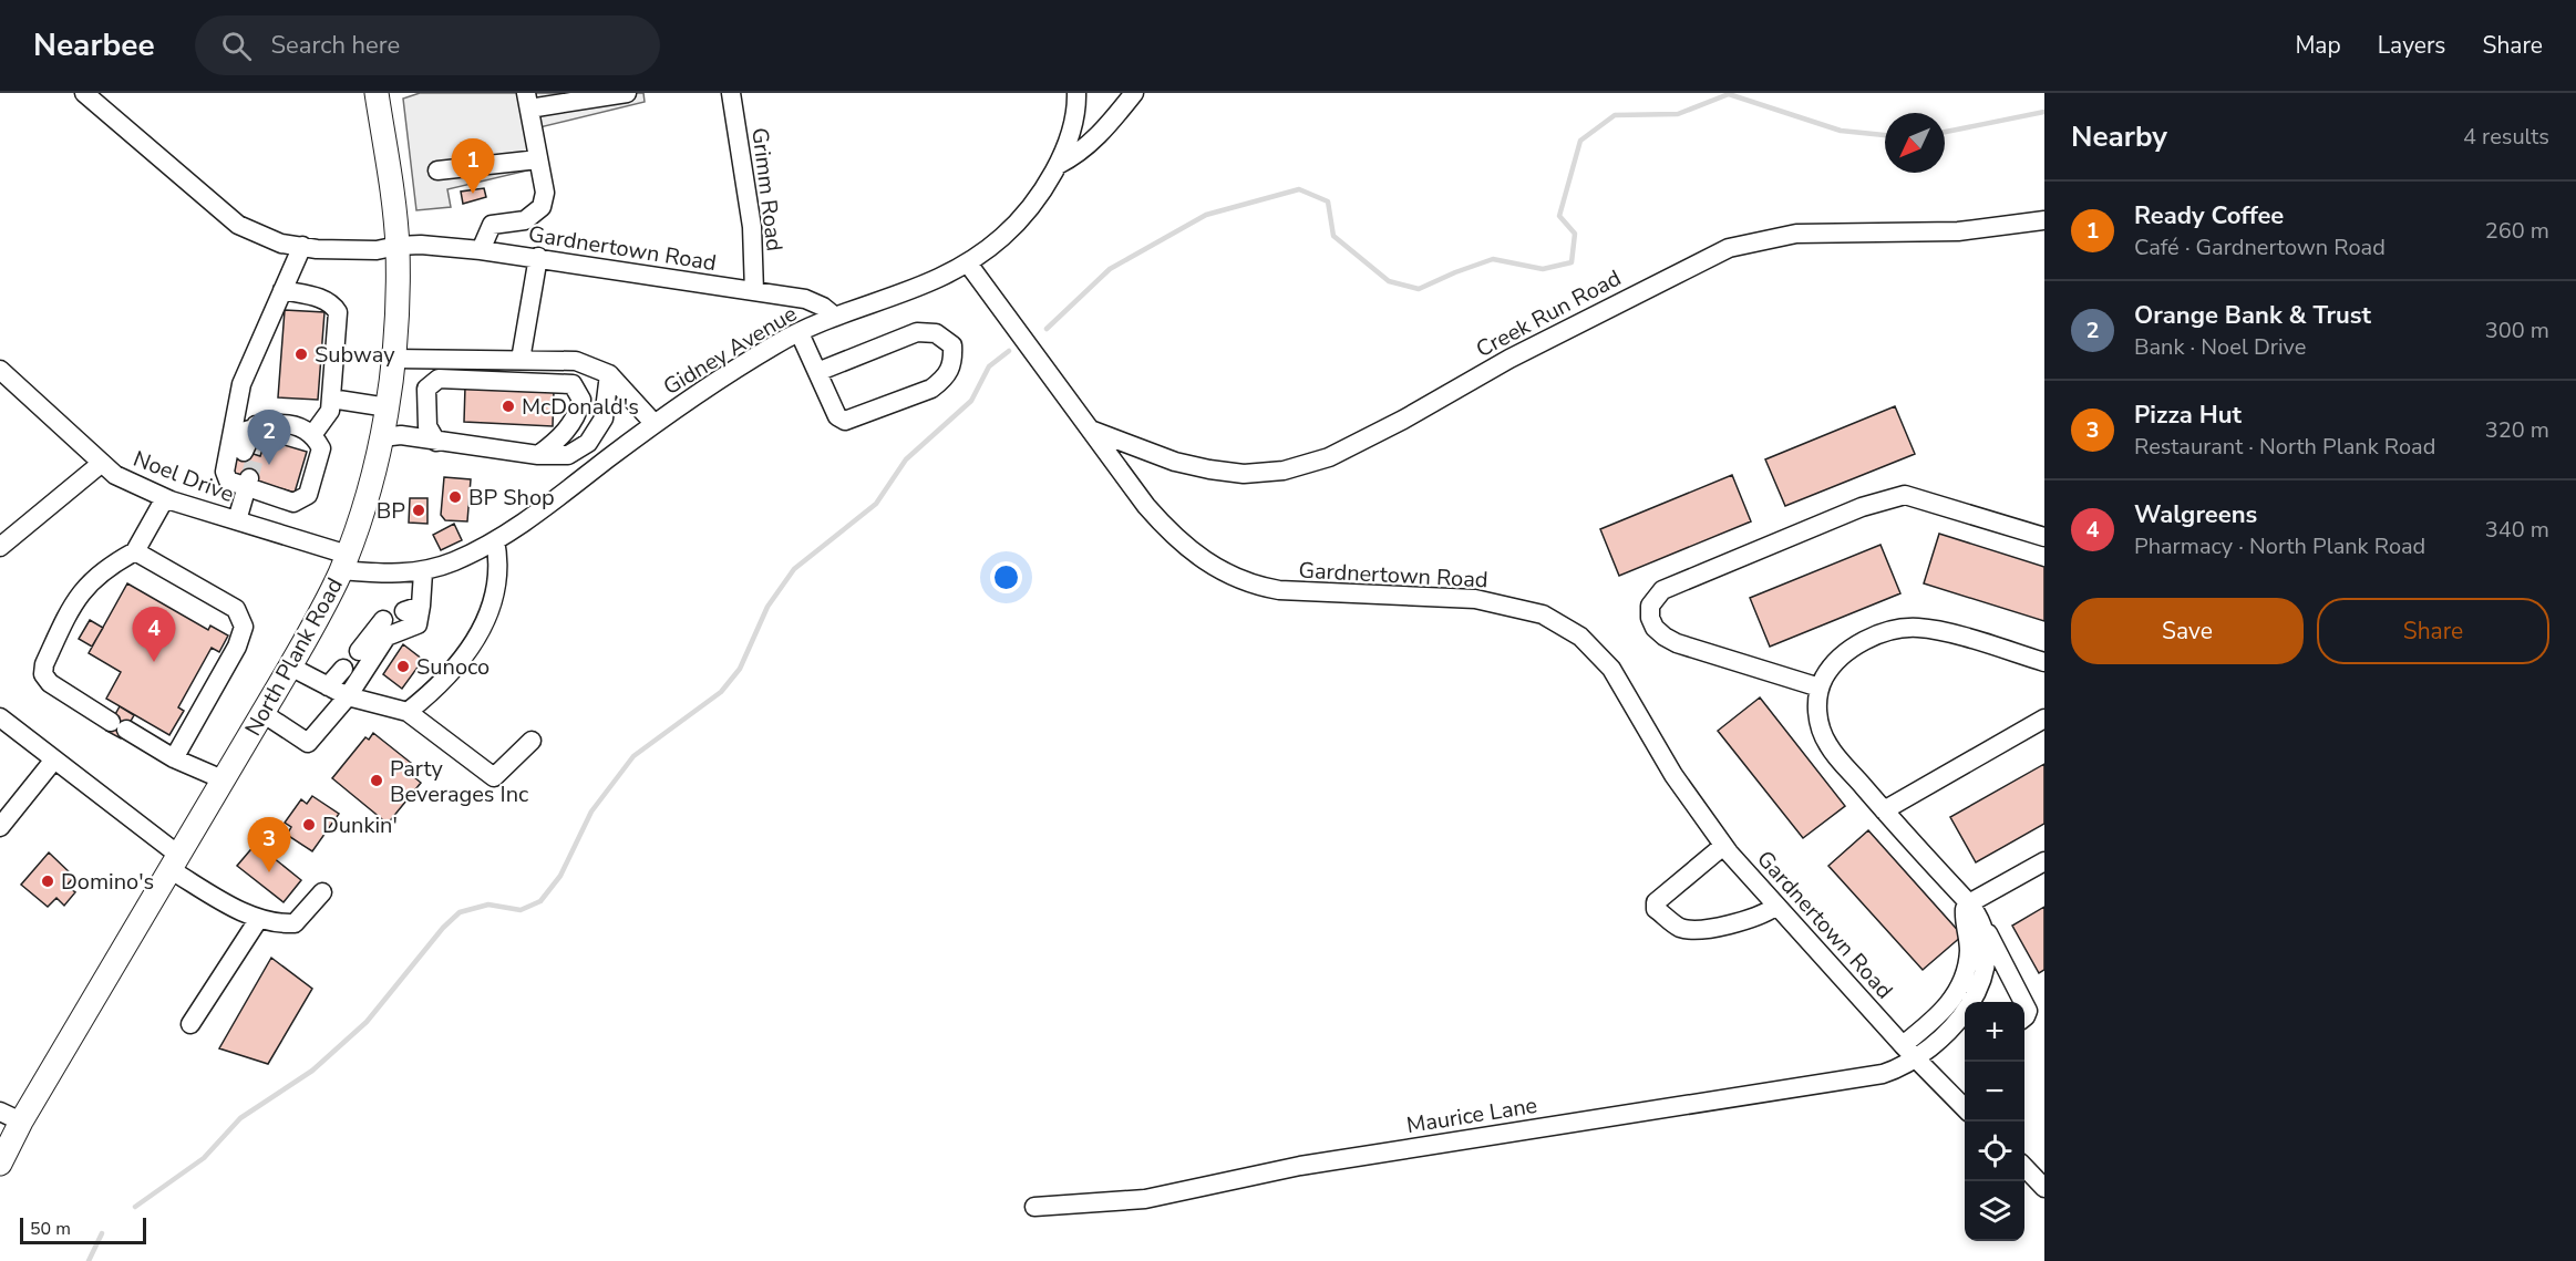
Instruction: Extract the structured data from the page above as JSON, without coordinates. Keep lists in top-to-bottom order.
{
  "streets": {
    "main road": ["North Plank Road"],
    "street": [
      "Grimm Road",
      "Gardnertown Road",
      "Creek Run Road",
      "Gidney Avenue",
      "Noel Drive",
      "Maurice Lane"
    ]
  },
  "crossings": [
    ["Grimm Road", "Gardnertown Road"],
    ["Gardnertown Road", "Creek Run Road"],
    ["Gardnertown Road", "Gidney Avenue"],
    ["Gardnertown Road", "North Plank Road"],
    ["Gardnertown Road", "Maurice Lane"],
    ["Gidney Avenue", "Noel Drive"],
    ["Gidney Avenue", "North Plank Road"],
    ["Noel Drive", "North Plank Road"]
  ],
  "places": [
    "Subway",
    "McDonald's",
    "BP Shop",
    "BP",
    "Sunoco",
    "Party Beverages Inc",
    "Dunkin'",
    "Domino's"
  ],
  "scale_bar": "50 m",
  "north": "bottom left",
  "page": {
    "header": "Nearbee",
    "search": "Search here",
    "nav": ["Map", "Layers", "Share"],
    "heading": ["Nearby", "4 results"],
    "pins": [
      "1",
      "2",
      "4",
      "3"
    ],
    "list": [
      {
        "mark": "1",
        "name": "Ready Coffee",
        "note": "Café · Gardnertown Road",
        "value": "260 m"
      },
      {
        "mark": "2",
        "name": "Orange Bank & Trust",
        "note": "Bank · Noel Drive",
        "value": "300 m"
      },
      {
        "mark": "3",
        "name": "Pizza Hut",
        "note": "Restaurant · North Plank Road",
        "value": "320 m"
      },
      {
        "mark": "4",
        "name": "Walgreens",
        "note": "Pharmacy · North Plank Road",
        "value": "340 m"
      }
    ],
    "buttons": ["Save", "Share"],
    "map_buttons": ["+", "−"],
    "scale": "50 m"
  }
}
